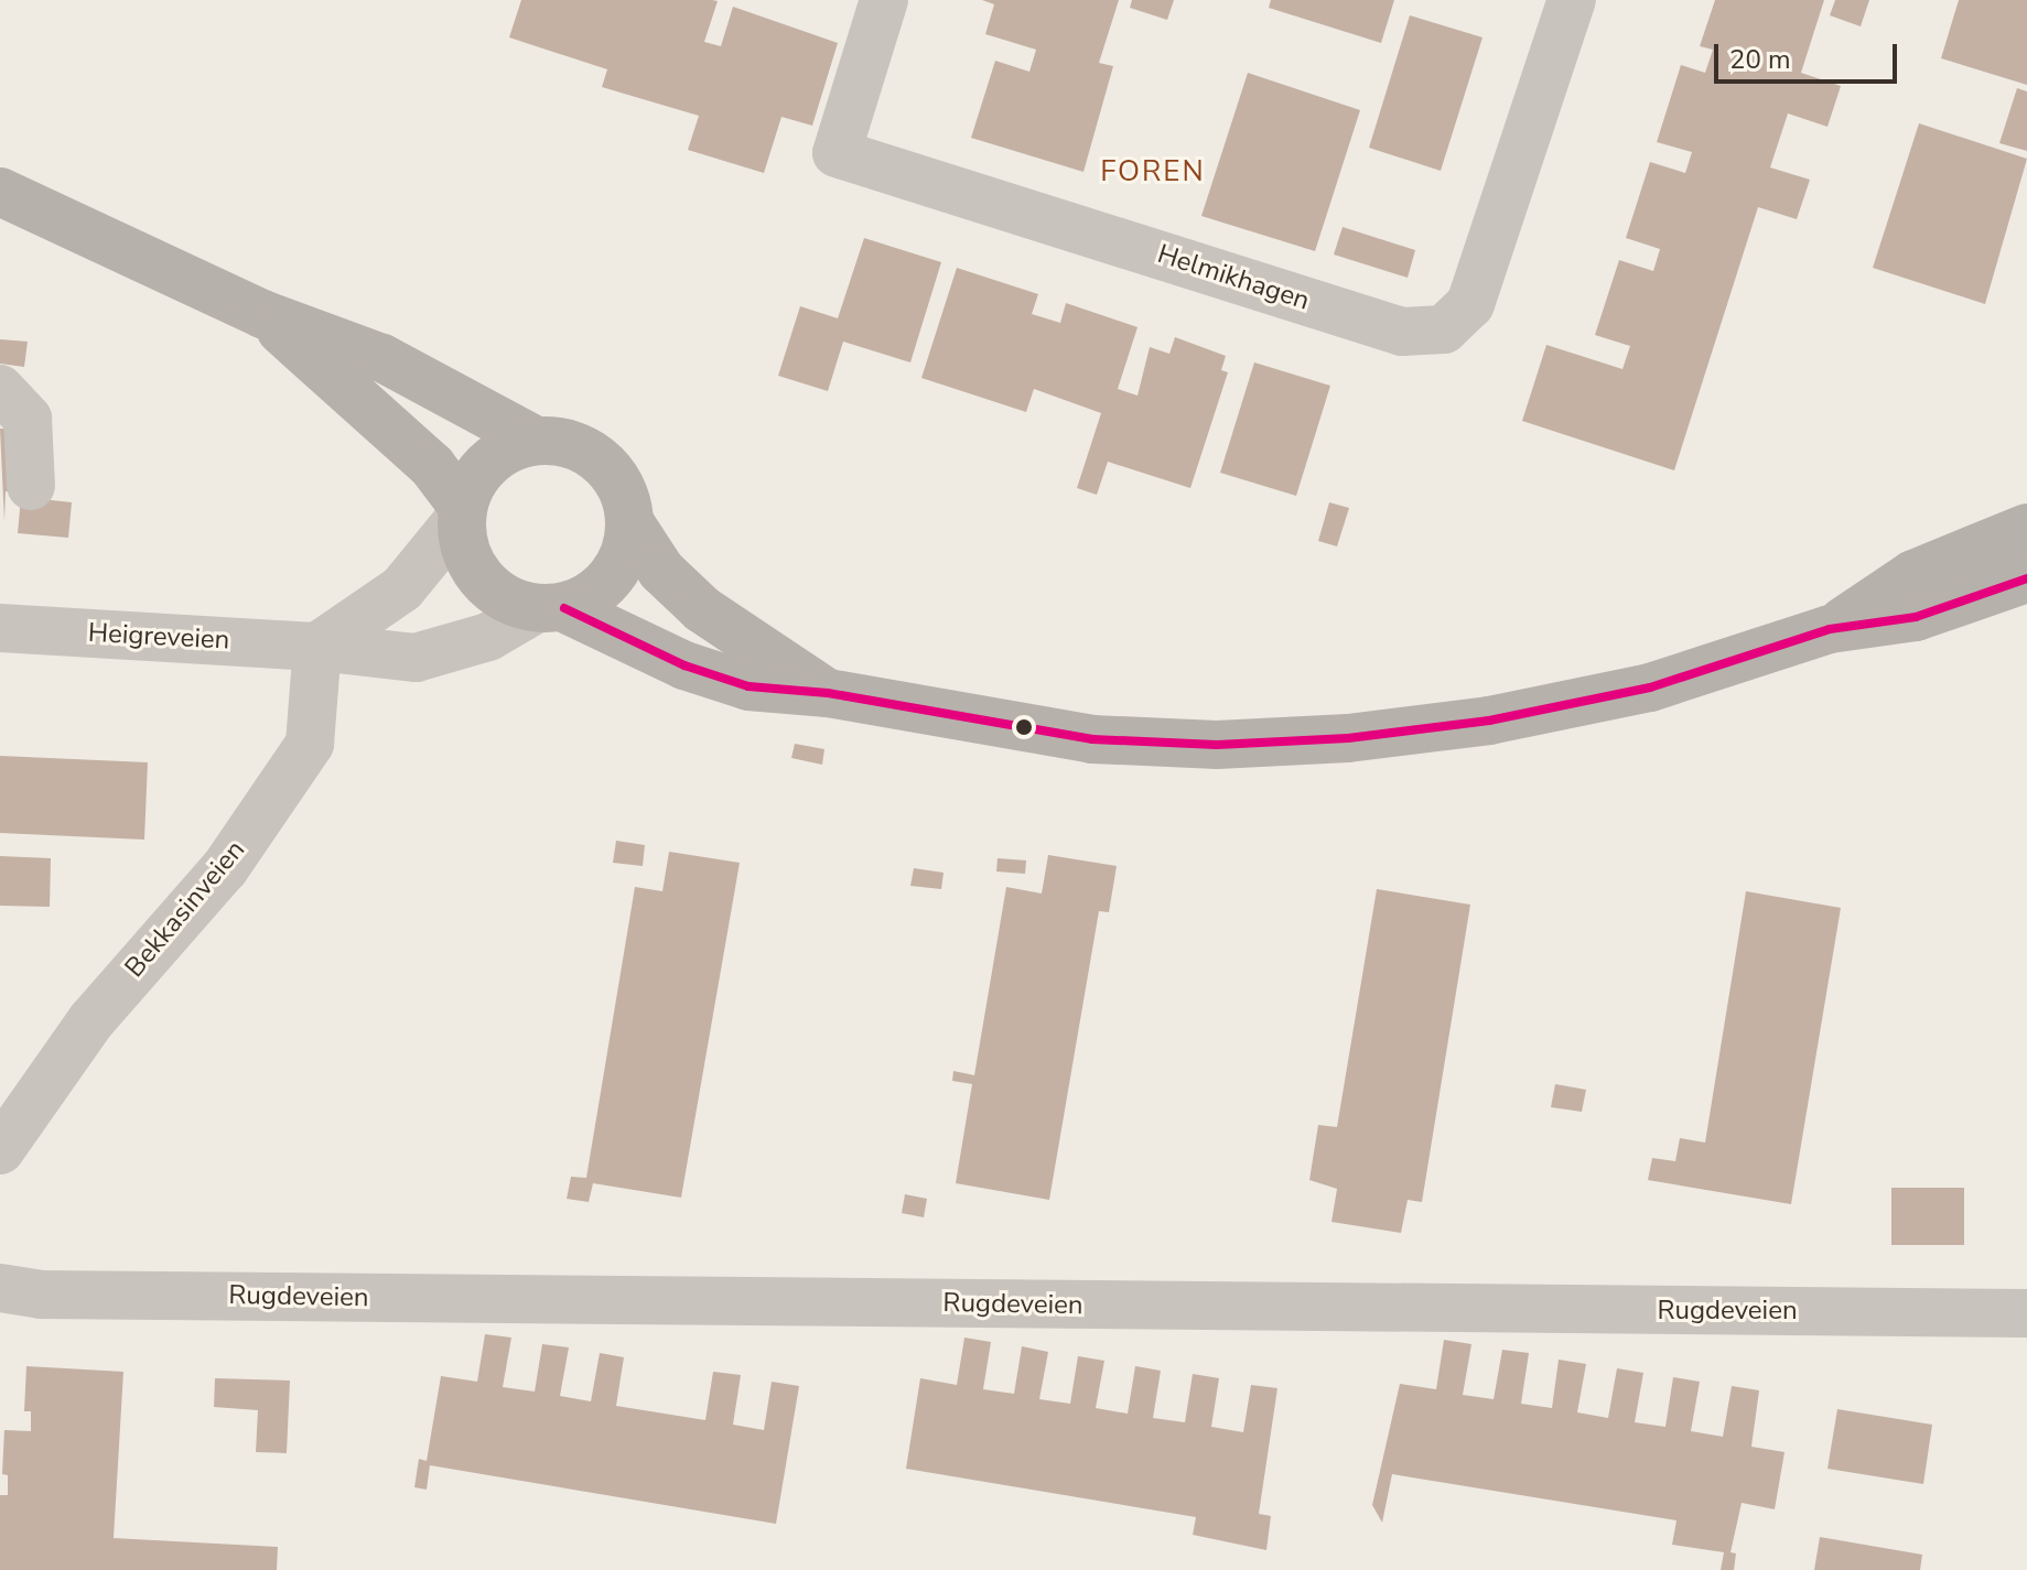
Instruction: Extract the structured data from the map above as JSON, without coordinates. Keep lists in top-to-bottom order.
{
  "streets": {
    "street": [
      "Helmikhagen",
      "Heigreveien",
      "Bekkasinveien",
      "Rugdeveien"
    ]
  },
  "crossings": [
    ["Heigreveien", "Bekkasinveien"]
  ],
  "districts": ["FOREN"],
  "scale_bar": "20 m"
}
